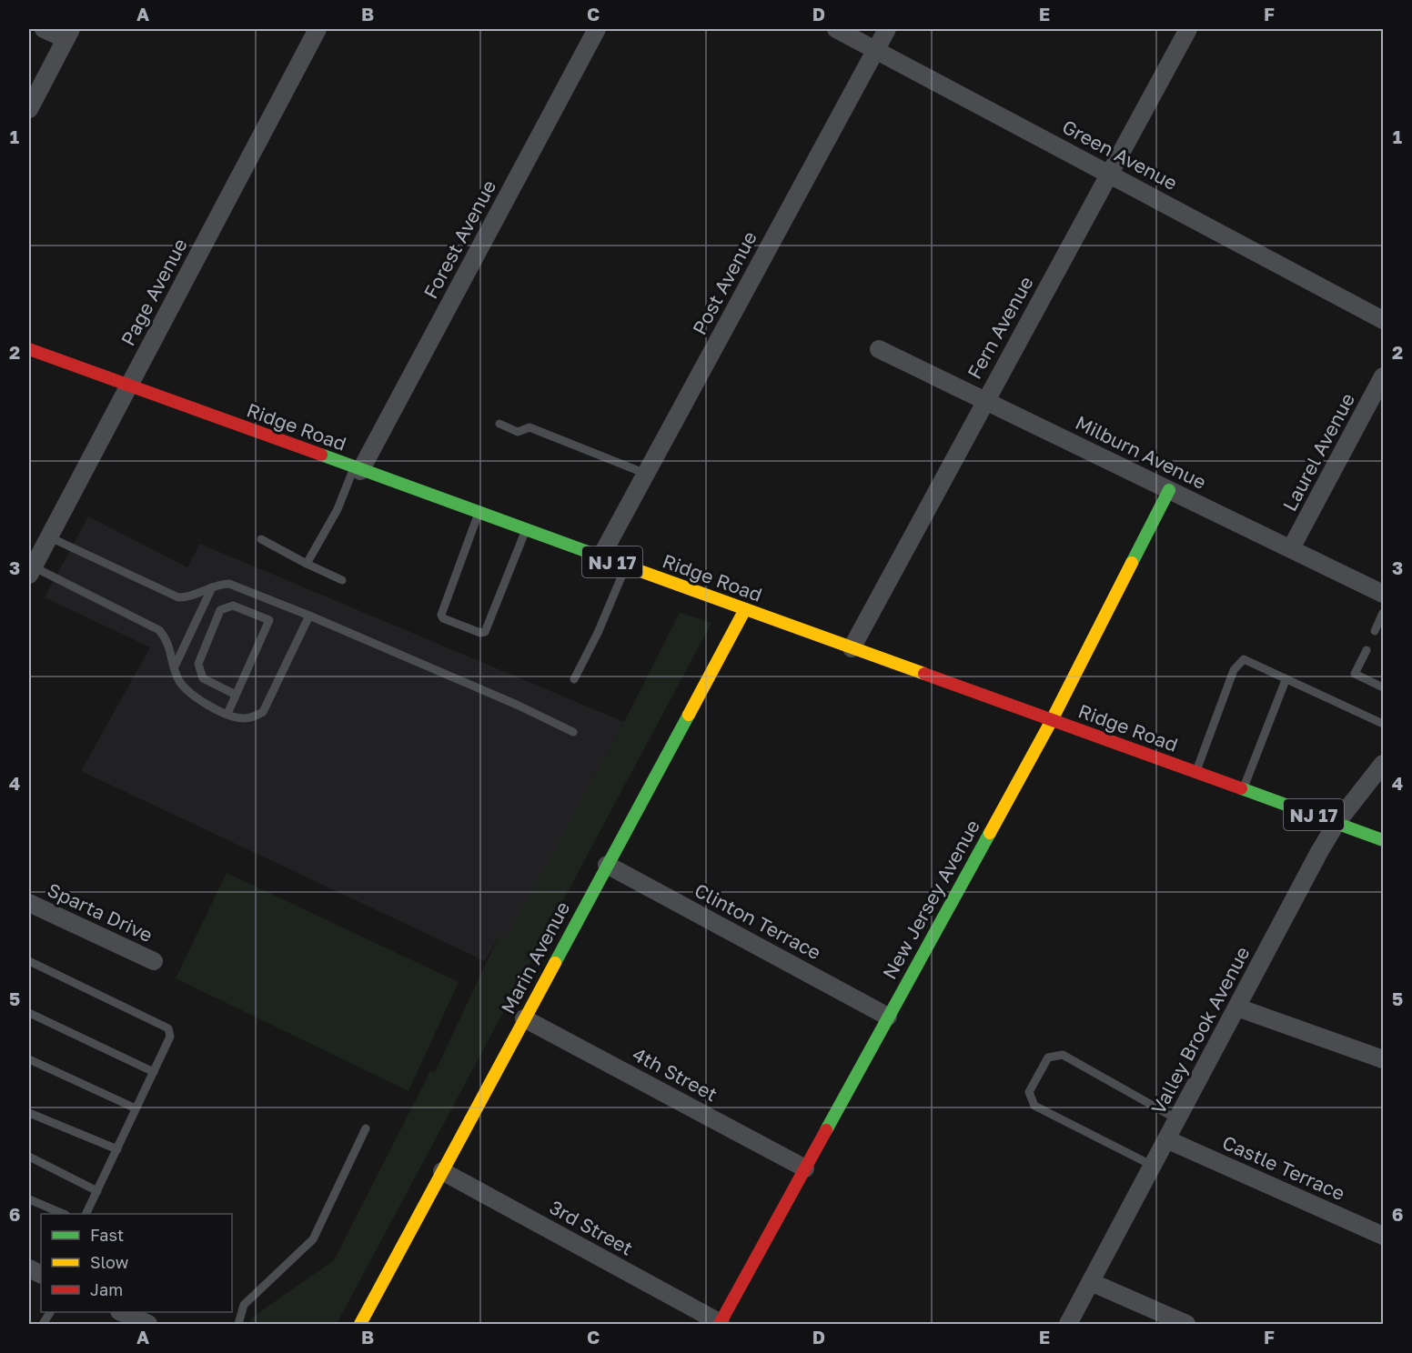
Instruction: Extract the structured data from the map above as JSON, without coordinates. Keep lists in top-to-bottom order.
{
  "streets": {
    "street": [
      "Green Avenue",
      "Forest Avenue",
      "Post Avenue",
      "Page Avenue",
      "Fern Avenue",
      "Ridge Road",
      "Milburn Avenue",
      "Laurel Avenue",
      "NJ 17",
      "New Jersey Avenue",
      "Sparta Drive",
      "Clinton Terrace",
      "Marin Avenue",
      "Valley Brook Avenue",
      "4th Street",
      "Castle Terrace",
      "3rd Street"
    ]
  },
  "crossings": [
    ["Green Avenue", "Post Avenue"],
    ["Green Avenue", "Fern Avenue"],
    ["Forest Avenue", "Ridge Road"],
    ["Post Avenue", "Ridge Road"],
    ["Page Avenue", "Ridge Road"],
    ["Fern Avenue", "Ridge Road"],
    ["Fern Avenue", "Milburn Avenue"],
    ["Ridge Road", "New Jersey Avenue"],
    ["Ridge Road", "Marin Avenue"],
    ["Ridge Road", "Valley Brook Avenue"],
    ["Milburn Avenue", "Laurel Avenue"],
    ["Milburn Avenue", "New Jersey Avenue"],
    ["New Jersey Avenue", "Clinton Terrace"],
    ["New Jersey Avenue", "4th Street"],
    ["New Jersey Avenue", "3rd Street"],
    ["Clinton Terrace", "Marin Avenue"],
    ["Marin Avenue", "4th Street"],
    ["Marin Avenue", "3rd Street"],
    ["Valley Brook Avenue", "Castle Terrace"]
  ],
  "legend": ["Fast", "Slow", "Jam"],
  "grid": {
    "columns": [
      "A",
      "B",
      "C",
      "D",
      "E",
      "F"
    ],
    "rows": [
      "1",
      "2",
      "3",
      "4",
      "5",
      "6"
    ]
  }
}
